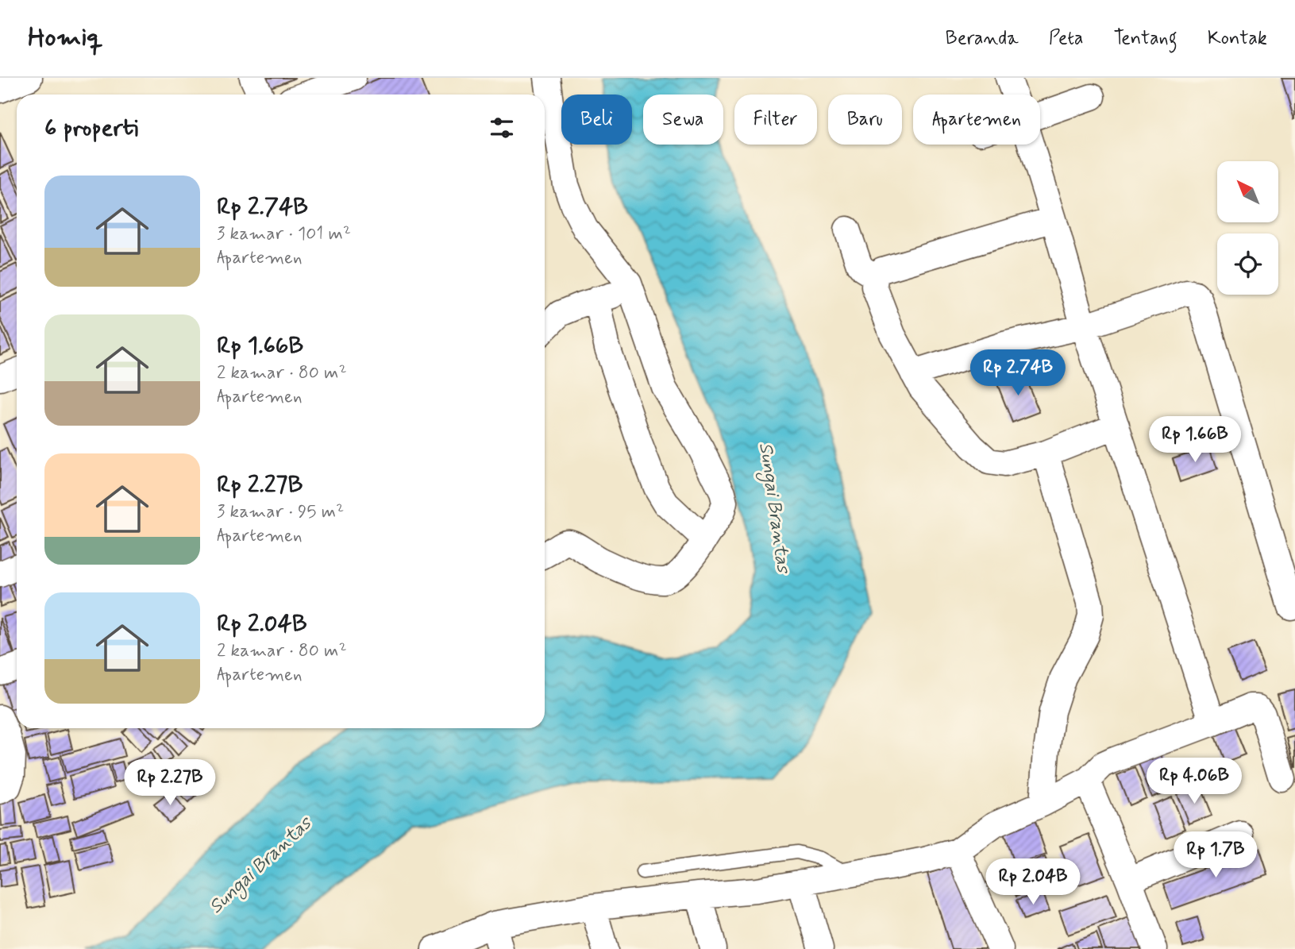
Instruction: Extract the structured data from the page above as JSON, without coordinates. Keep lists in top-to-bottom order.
{
  "water": ["Sungai Brantas"],
  "north": "top left",
  "page": {
    "header": "Homiq",
    "nav": [
      "Beranda",
      "Peta",
      "Tentang",
      "Kontak"
    ],
    "chip": [
      "Beli",
      "Sewa",
      "Filter",
      "Baru",
      "Apartemen"
    ],
    "heading": "6 properti",
    "list": [
      {
        "name": "Rp 2.74B",
        "note": "3 kamar · 101 m² · Apartemen"
      },
      {
        "name": "Rp 1.66B",
        "note": "2 kamar · 80 m² · Apartemen"
      },
      {
        "name": "Rp 2.27B",
        "note": "3 kamar · 95 m² · Apartemen"
      },
      {
        "name": "Rp 2.04B",
        "note": "2 kamar · 80 m² · Apartemen"
      }
    ],
    "price": [
      "Rp 2.74B",
      "Rp 1.66B",
      "Rp 4.06B",
      "Rp 2.27B",
      "Rp 1.7B",
      "Rp 2.04B"
    ]
  }
}
